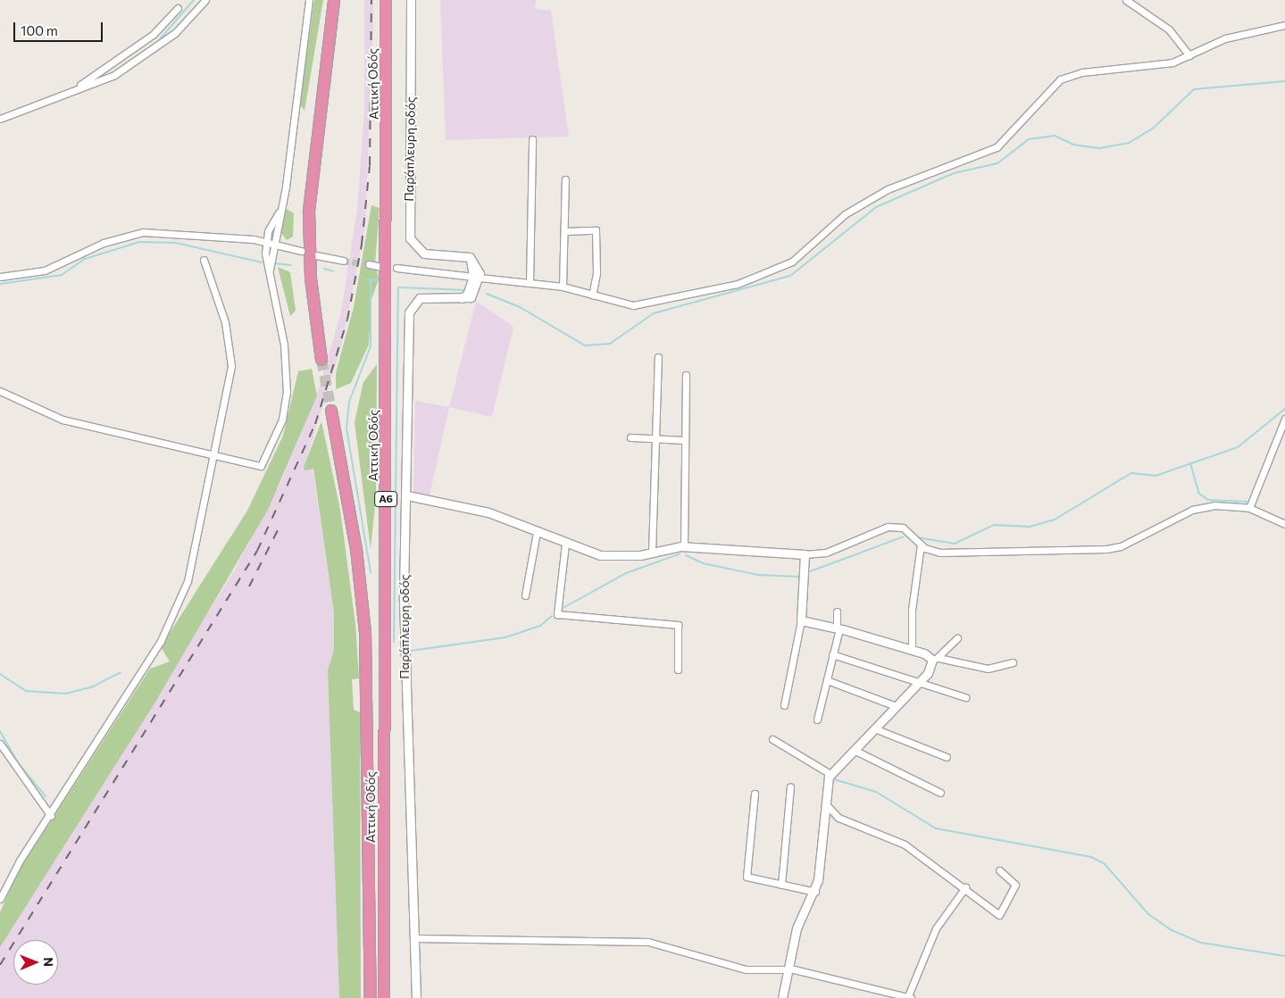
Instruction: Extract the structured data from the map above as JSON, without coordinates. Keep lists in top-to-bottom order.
{
  "streets": {
    "highway": ["Αττική Οδός", "Α6"],
    "street": ["Παράπλευρη οδός"]
  },
  "scale_bar": "100 m",
  "north": "right"
}
